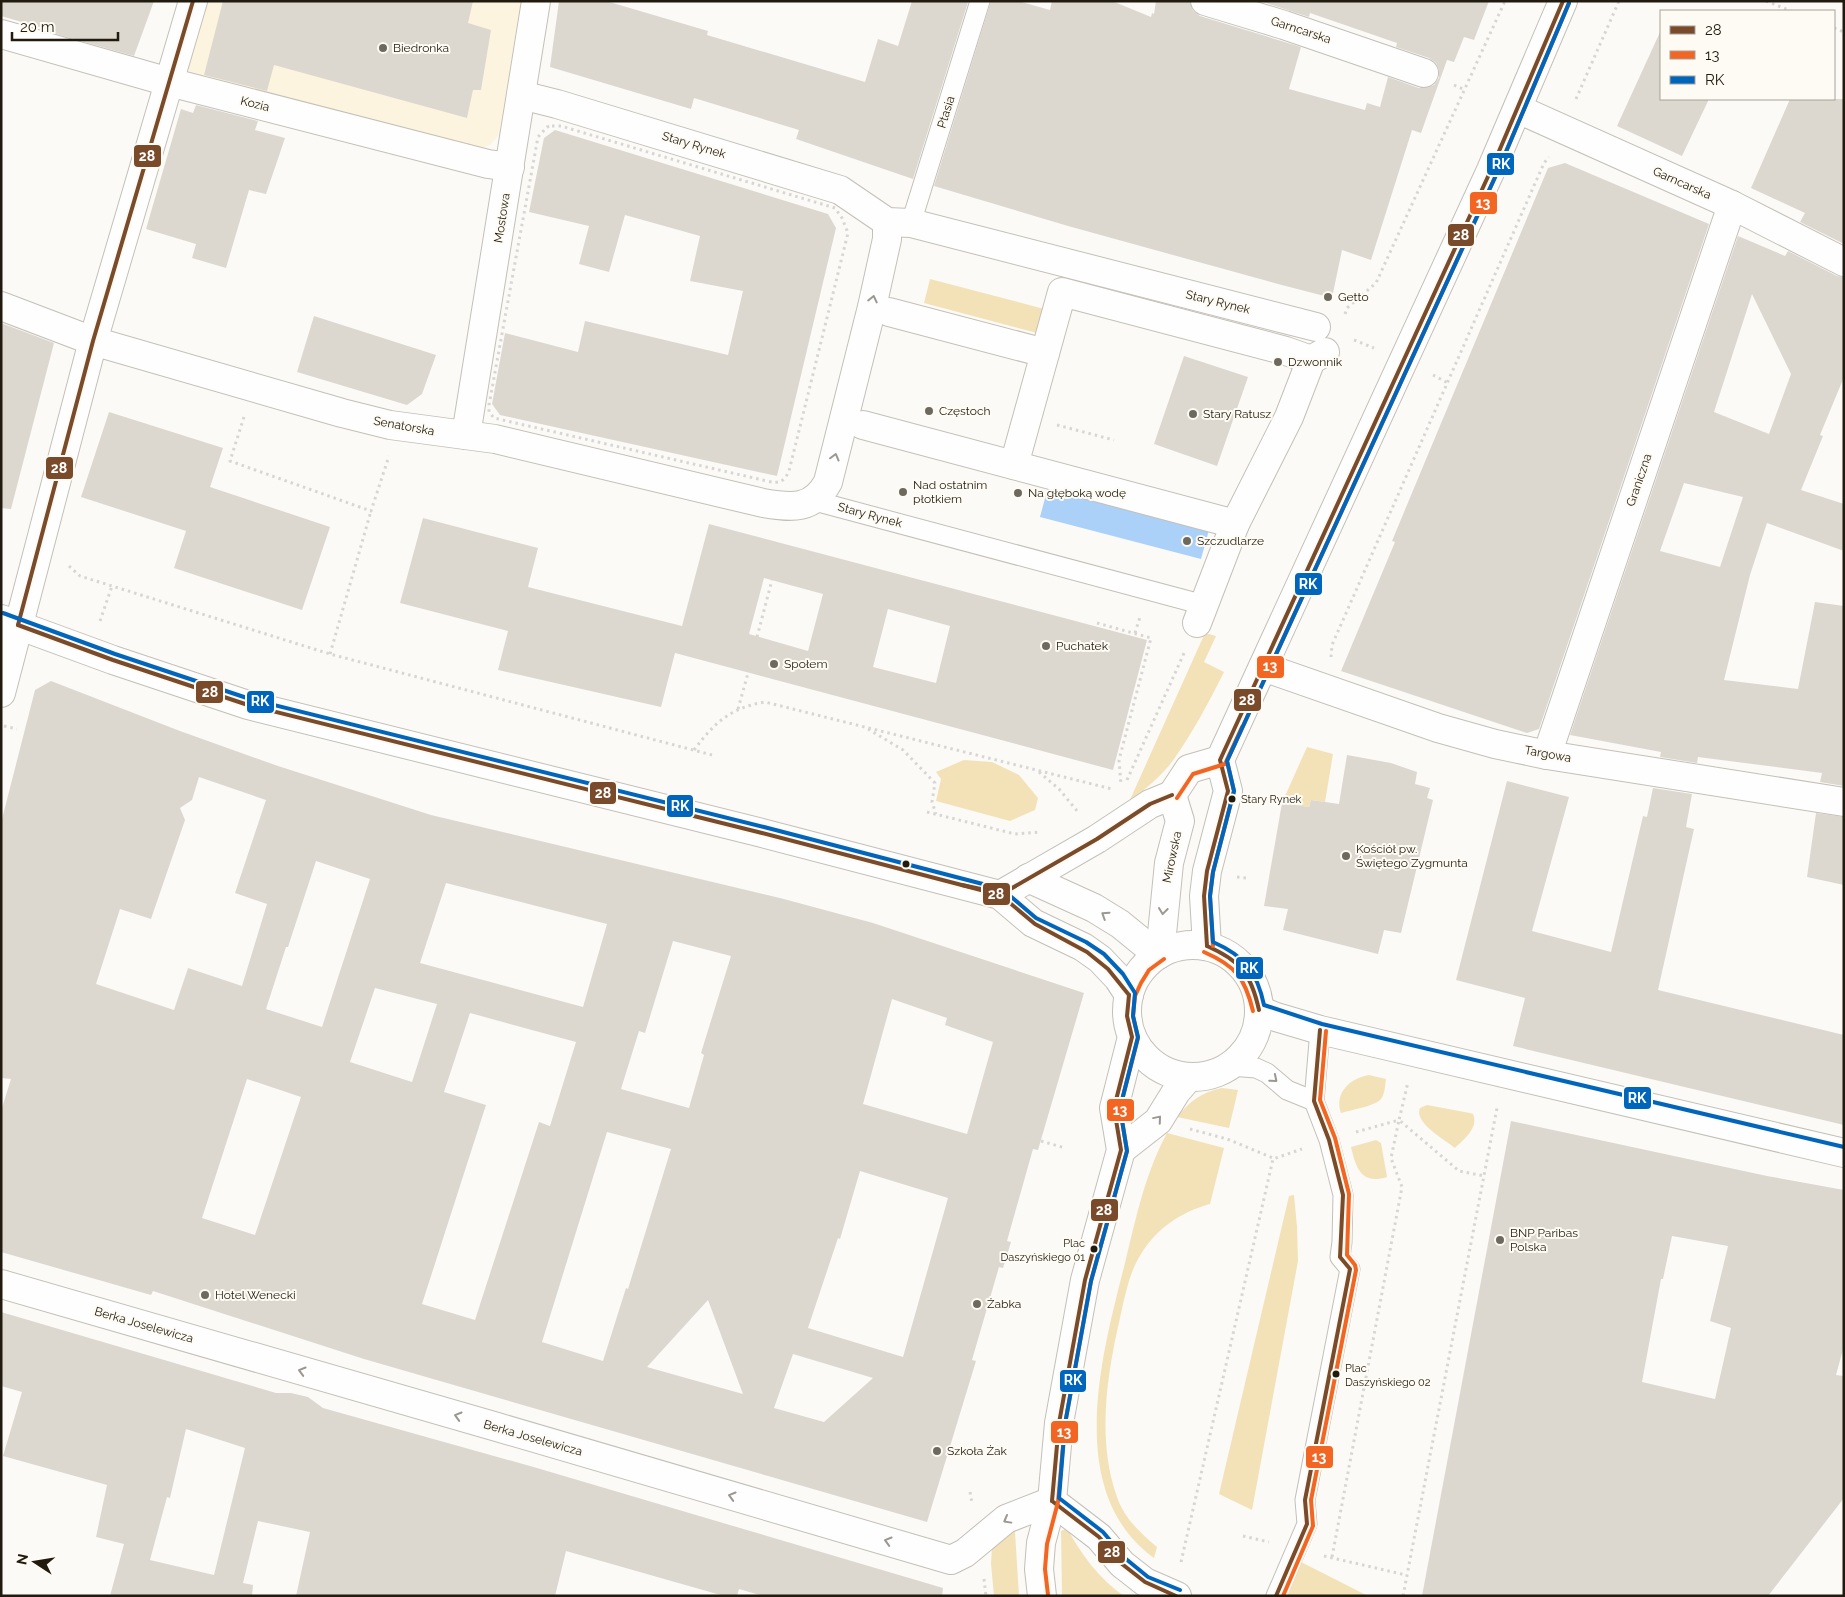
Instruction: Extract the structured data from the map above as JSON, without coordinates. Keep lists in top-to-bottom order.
{
  "streets": {
    "street": [
      "Garncarska",
      "Kozia",
      "Stary Rynek",
      "Mostowa",
      "Senatorska",
      "Graniczna",
      "Targowa",
      "Mirowska",
      "Berka Joselewicza"
    ],
    "lane": ["Ptasia"]
  },
  "crossings": [
    ["Garncarska", "Graniczna"],
    ["Kozia", "Mostowa"],
    ["Ptasia", "Stary Rynek"],
    ["Stary Rynek", "Mostowa"],
    ["Stary Rynek", "Senatorska"],
    ["Mostowa", "Senatorska"],
    ["Graniczna", "Targowa"]
  ],
  "one_way": ["Berka Joselewicza"],
  "places": [
    "Biedronka",
    "Getto",
    "Dzwonnik",
    "Częstoch",
    "Stary Ratusz",
    "Nad ostatnim płotkiem",
    "Na głęboką wodę",
    "Szczudlarze",
    "Puchatek",
    "Społem",
    "Stary Rynek",
    "Kościół pw. Świętego Zygmunta",
    "BNP Paribas Polska",
    "Plac Daszyńskiego 01",
    "Hotel Wenecki",
    "Żabka",
    "Plac Daszyńskiego 02",
    "Szkoła Żak"
  ],
  "lines": ["transit line 28", "transit line 13", "transit line RK"],
  "legend": ["28", "13", "RK"],
  "scale_bar": "20 m",
  "north": "left"
}
